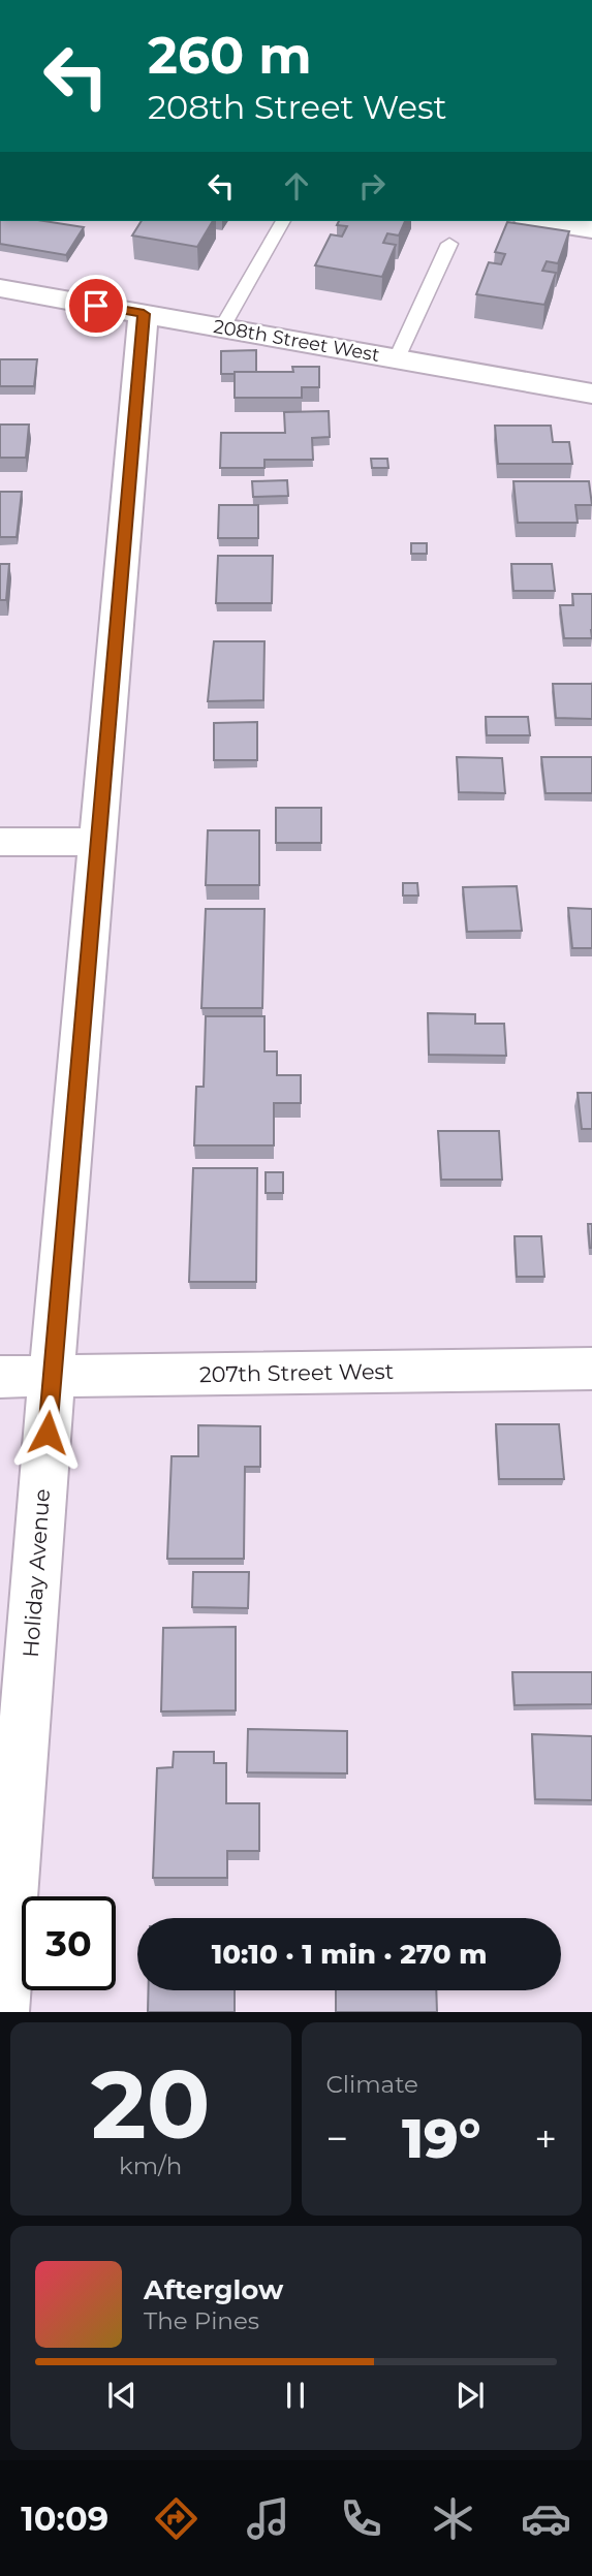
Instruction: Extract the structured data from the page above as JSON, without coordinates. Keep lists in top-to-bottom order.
{
  "streets": {
    "street": ["208th Street West", "207th Street West", "Holiday Avenue"]
  },
  "crossings": [
    ["208th Street West", "Holiday Avenue"],
    ["207th Street West", "Holiday Avenue"]
  ],
  "page": {
    "turn": ["260 m", "208th Street West"],
    "limit": "30",
    "trip": "10:10 · 1 min · 270 m",
    "tile": [
      ["20", "km/h"],
      "Climate"
    ],
    "heat": ["−", "19°", "+"],
    "song": ["Afterglow", "The Pines"],
    "tabs": "10:09"
  }
}
